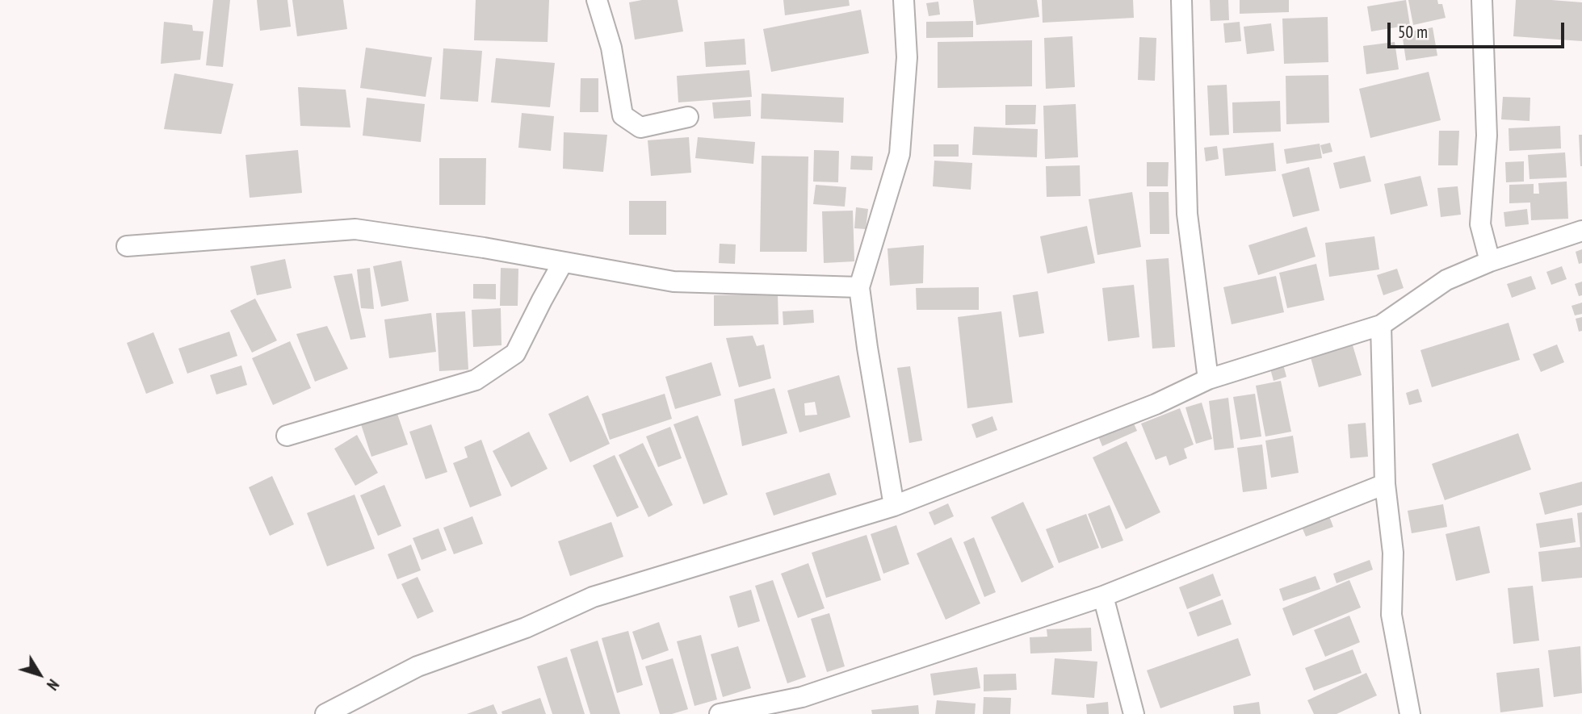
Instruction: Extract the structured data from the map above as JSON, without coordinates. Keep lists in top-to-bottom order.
{
  "scale_bar": "50 m",
  "north": "bottom right"
}
